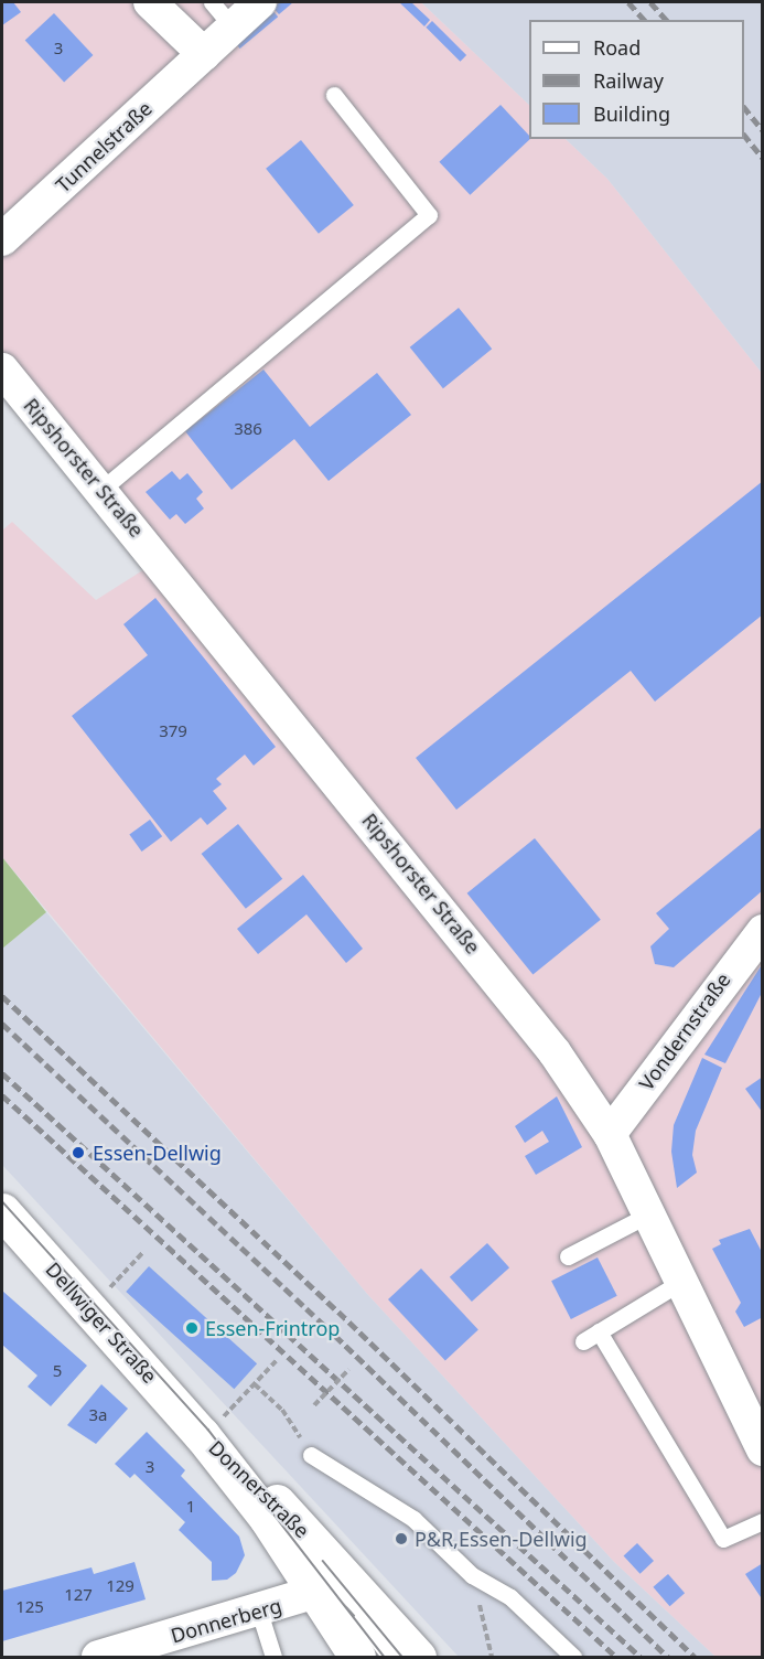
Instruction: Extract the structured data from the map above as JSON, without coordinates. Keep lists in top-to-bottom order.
{
  "streets": {
    "main road": ["Dellwiger Straße", "Donnerstraße"],
    "street": [
      "Tunnelstraße",
      "Ripshorster Straße",
      "Vondernstraße",
      "Donnerberg"
    ]
  },
  "crossings": [
    ["Ripshorster Straße", "Vondernstraße"],
    ["Dellwiger Straße", "Donnerstraße"],
    ["Donnerstraße", "Donnerberg"]
  ],
  "places": ["Essen-Dellwig", "Essen-Frintrop", "P&R,Essen-Dellwig"],
  "house_numbers": [
    "3",
    "386",
    "379",
    "5",
    "3a",
    "3",
    "1",
    "129",
    "127",
    "125"
  ],
  "legend": ["Road", "Railway", "Building"]
}
